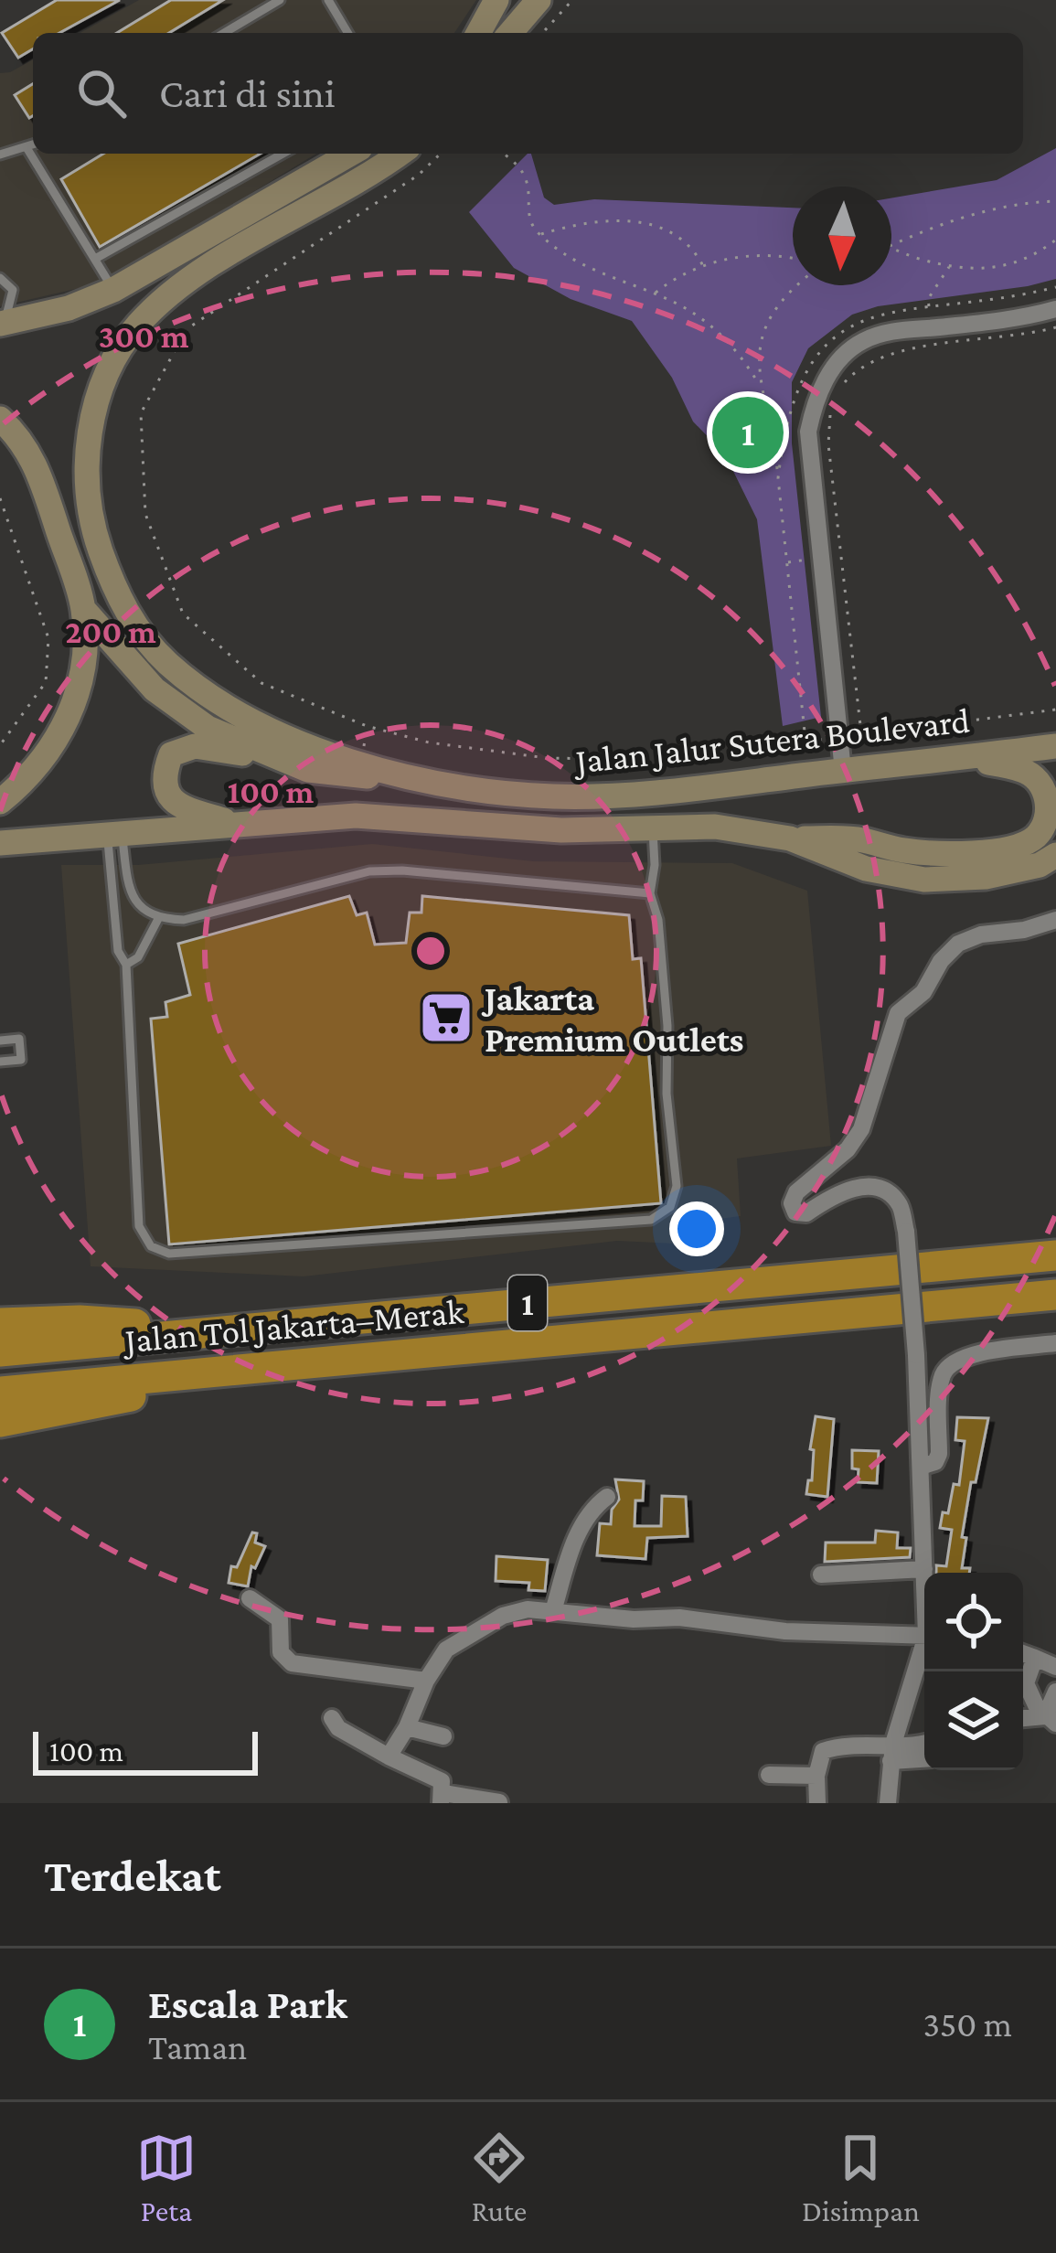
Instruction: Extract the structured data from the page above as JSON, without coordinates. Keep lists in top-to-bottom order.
{
  "streets": {
    "highway": ["1", "Jalan Tol Jakarta–Merak"],
    "main road": ["Jalan Jalur Sutera Boulevard"]
  },
  "places": {
    "supermarket": ["Jakarta Premium Outlets"]
  },
  "scale_bar": "100 m",
  "north": "bottom",
  "page": {
    "search": "Cari di sini",
    "pins": "1",
    "scale": "100 m",
    "heading": "Terdekat",
    "list": [
      {
        "mark": "1",
        "name": "Escala Park",
        "note": "Taman",
        "value": "350 m"
      }
    ],
    "nav": ["Peta", "Rute", "Disimpan"]
  },
  "rings": ["300 m", "200 m", "100 m"]
}
